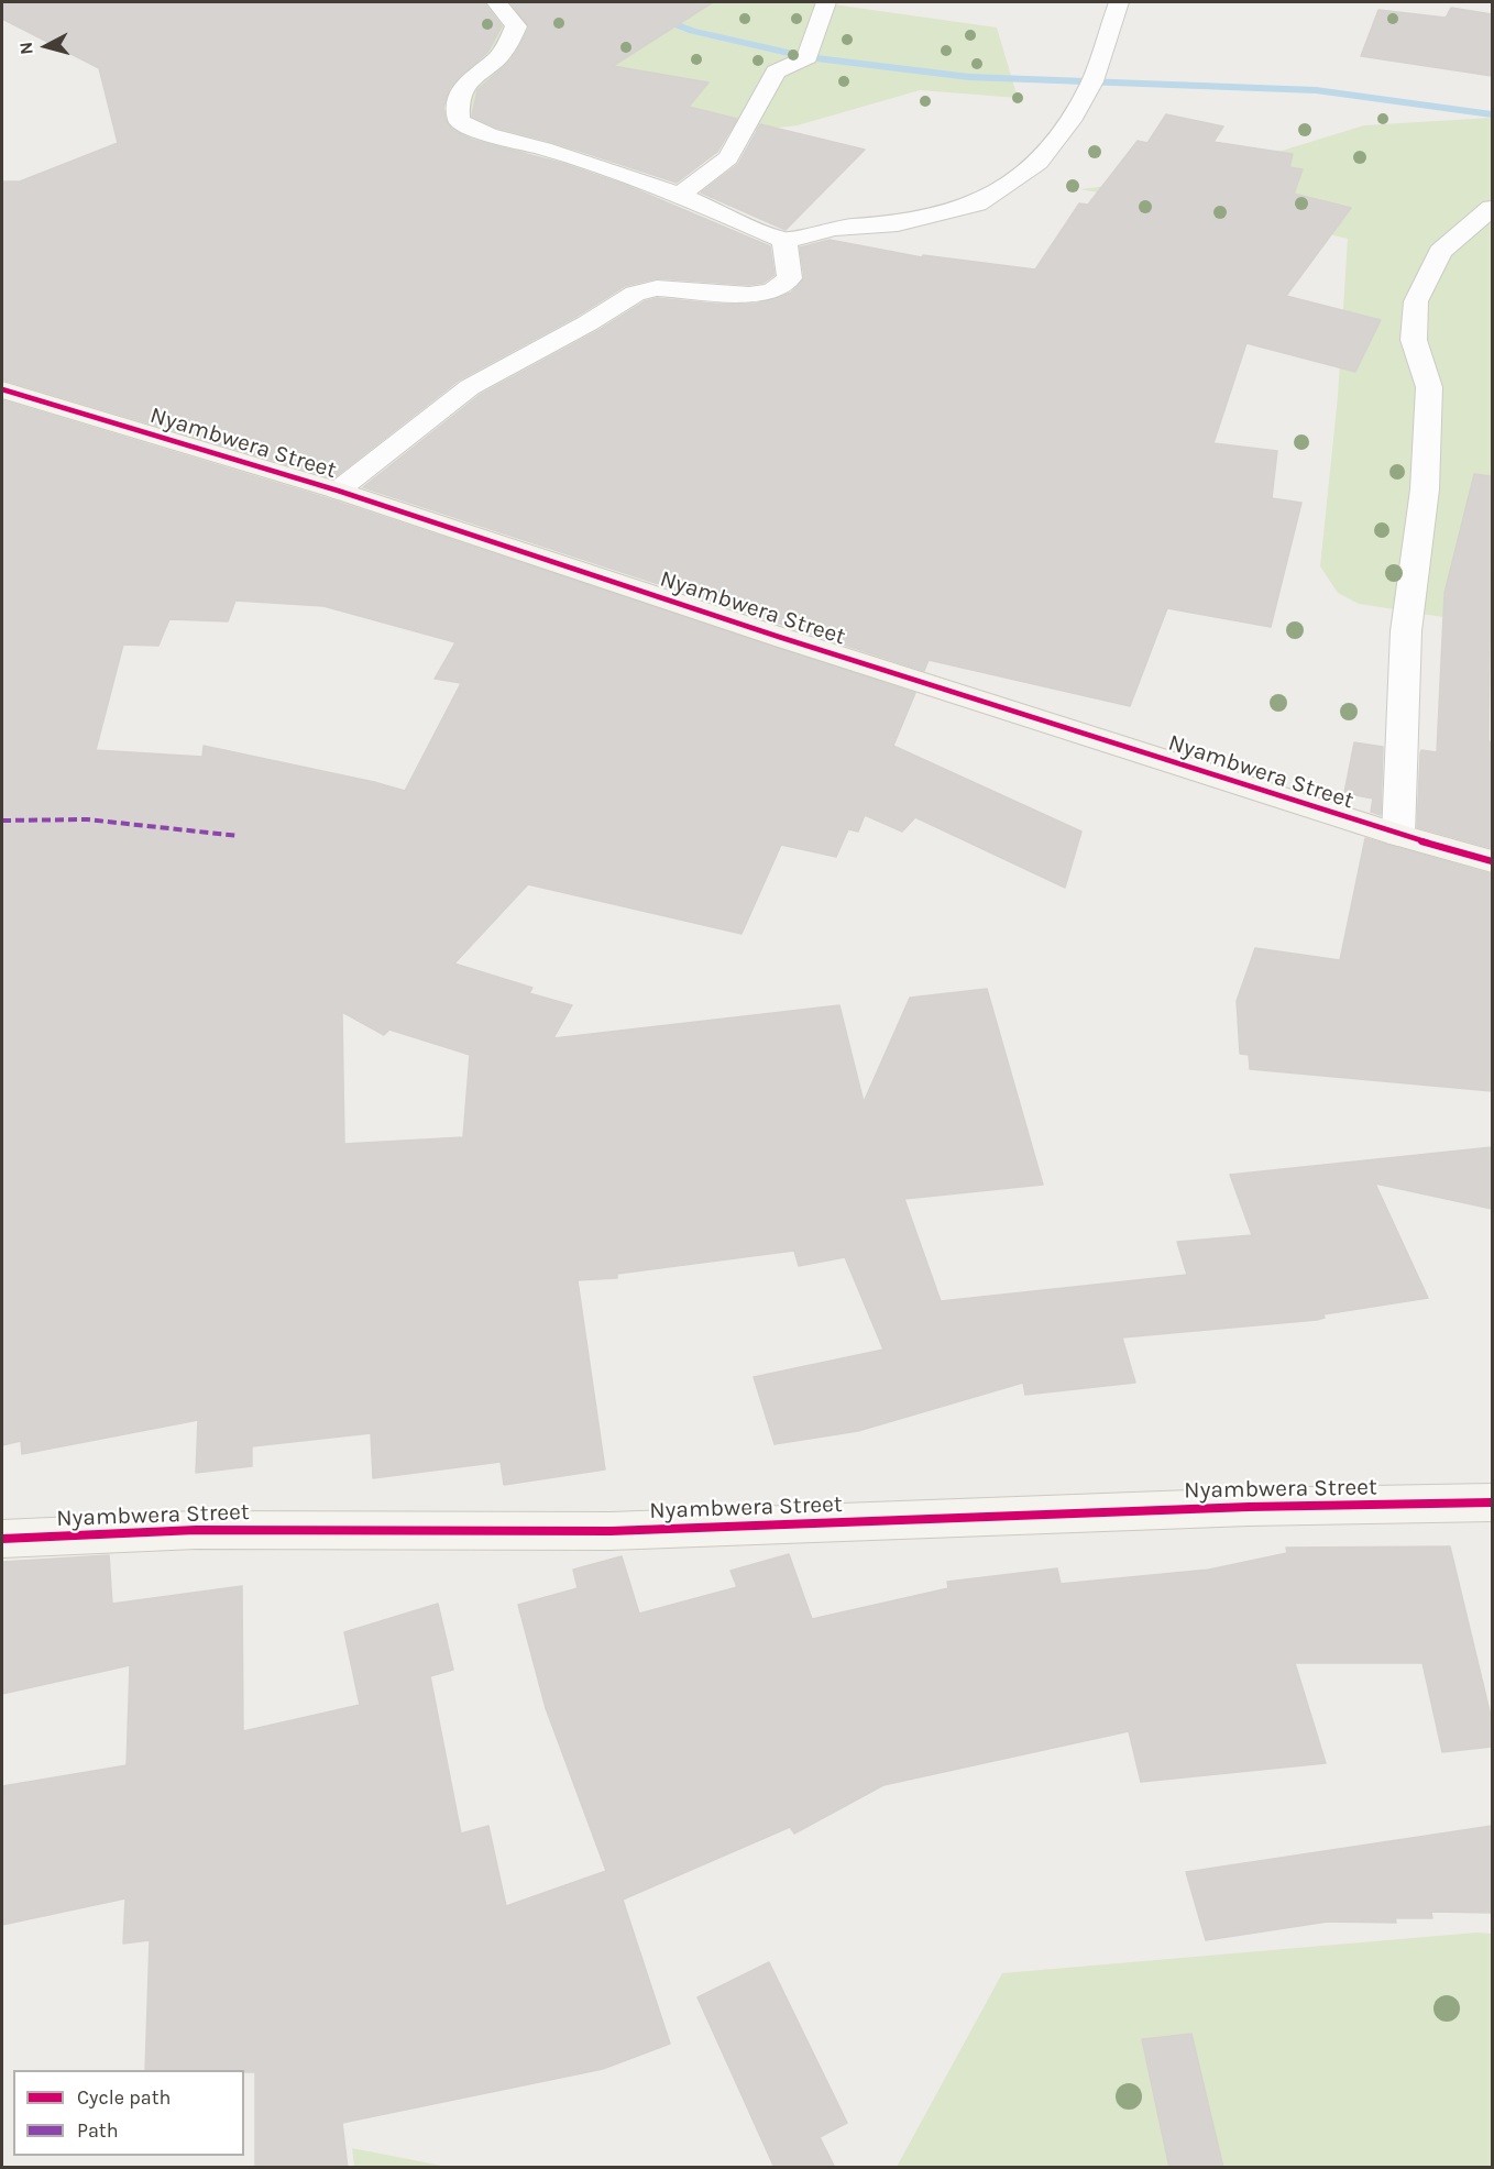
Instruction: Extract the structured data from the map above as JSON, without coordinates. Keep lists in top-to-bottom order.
{
  "streets": {
    "street": ["Nyambwera Street"]
  },
  "legend": ["Cycle path", "Path"],
  "north": "left"
}
